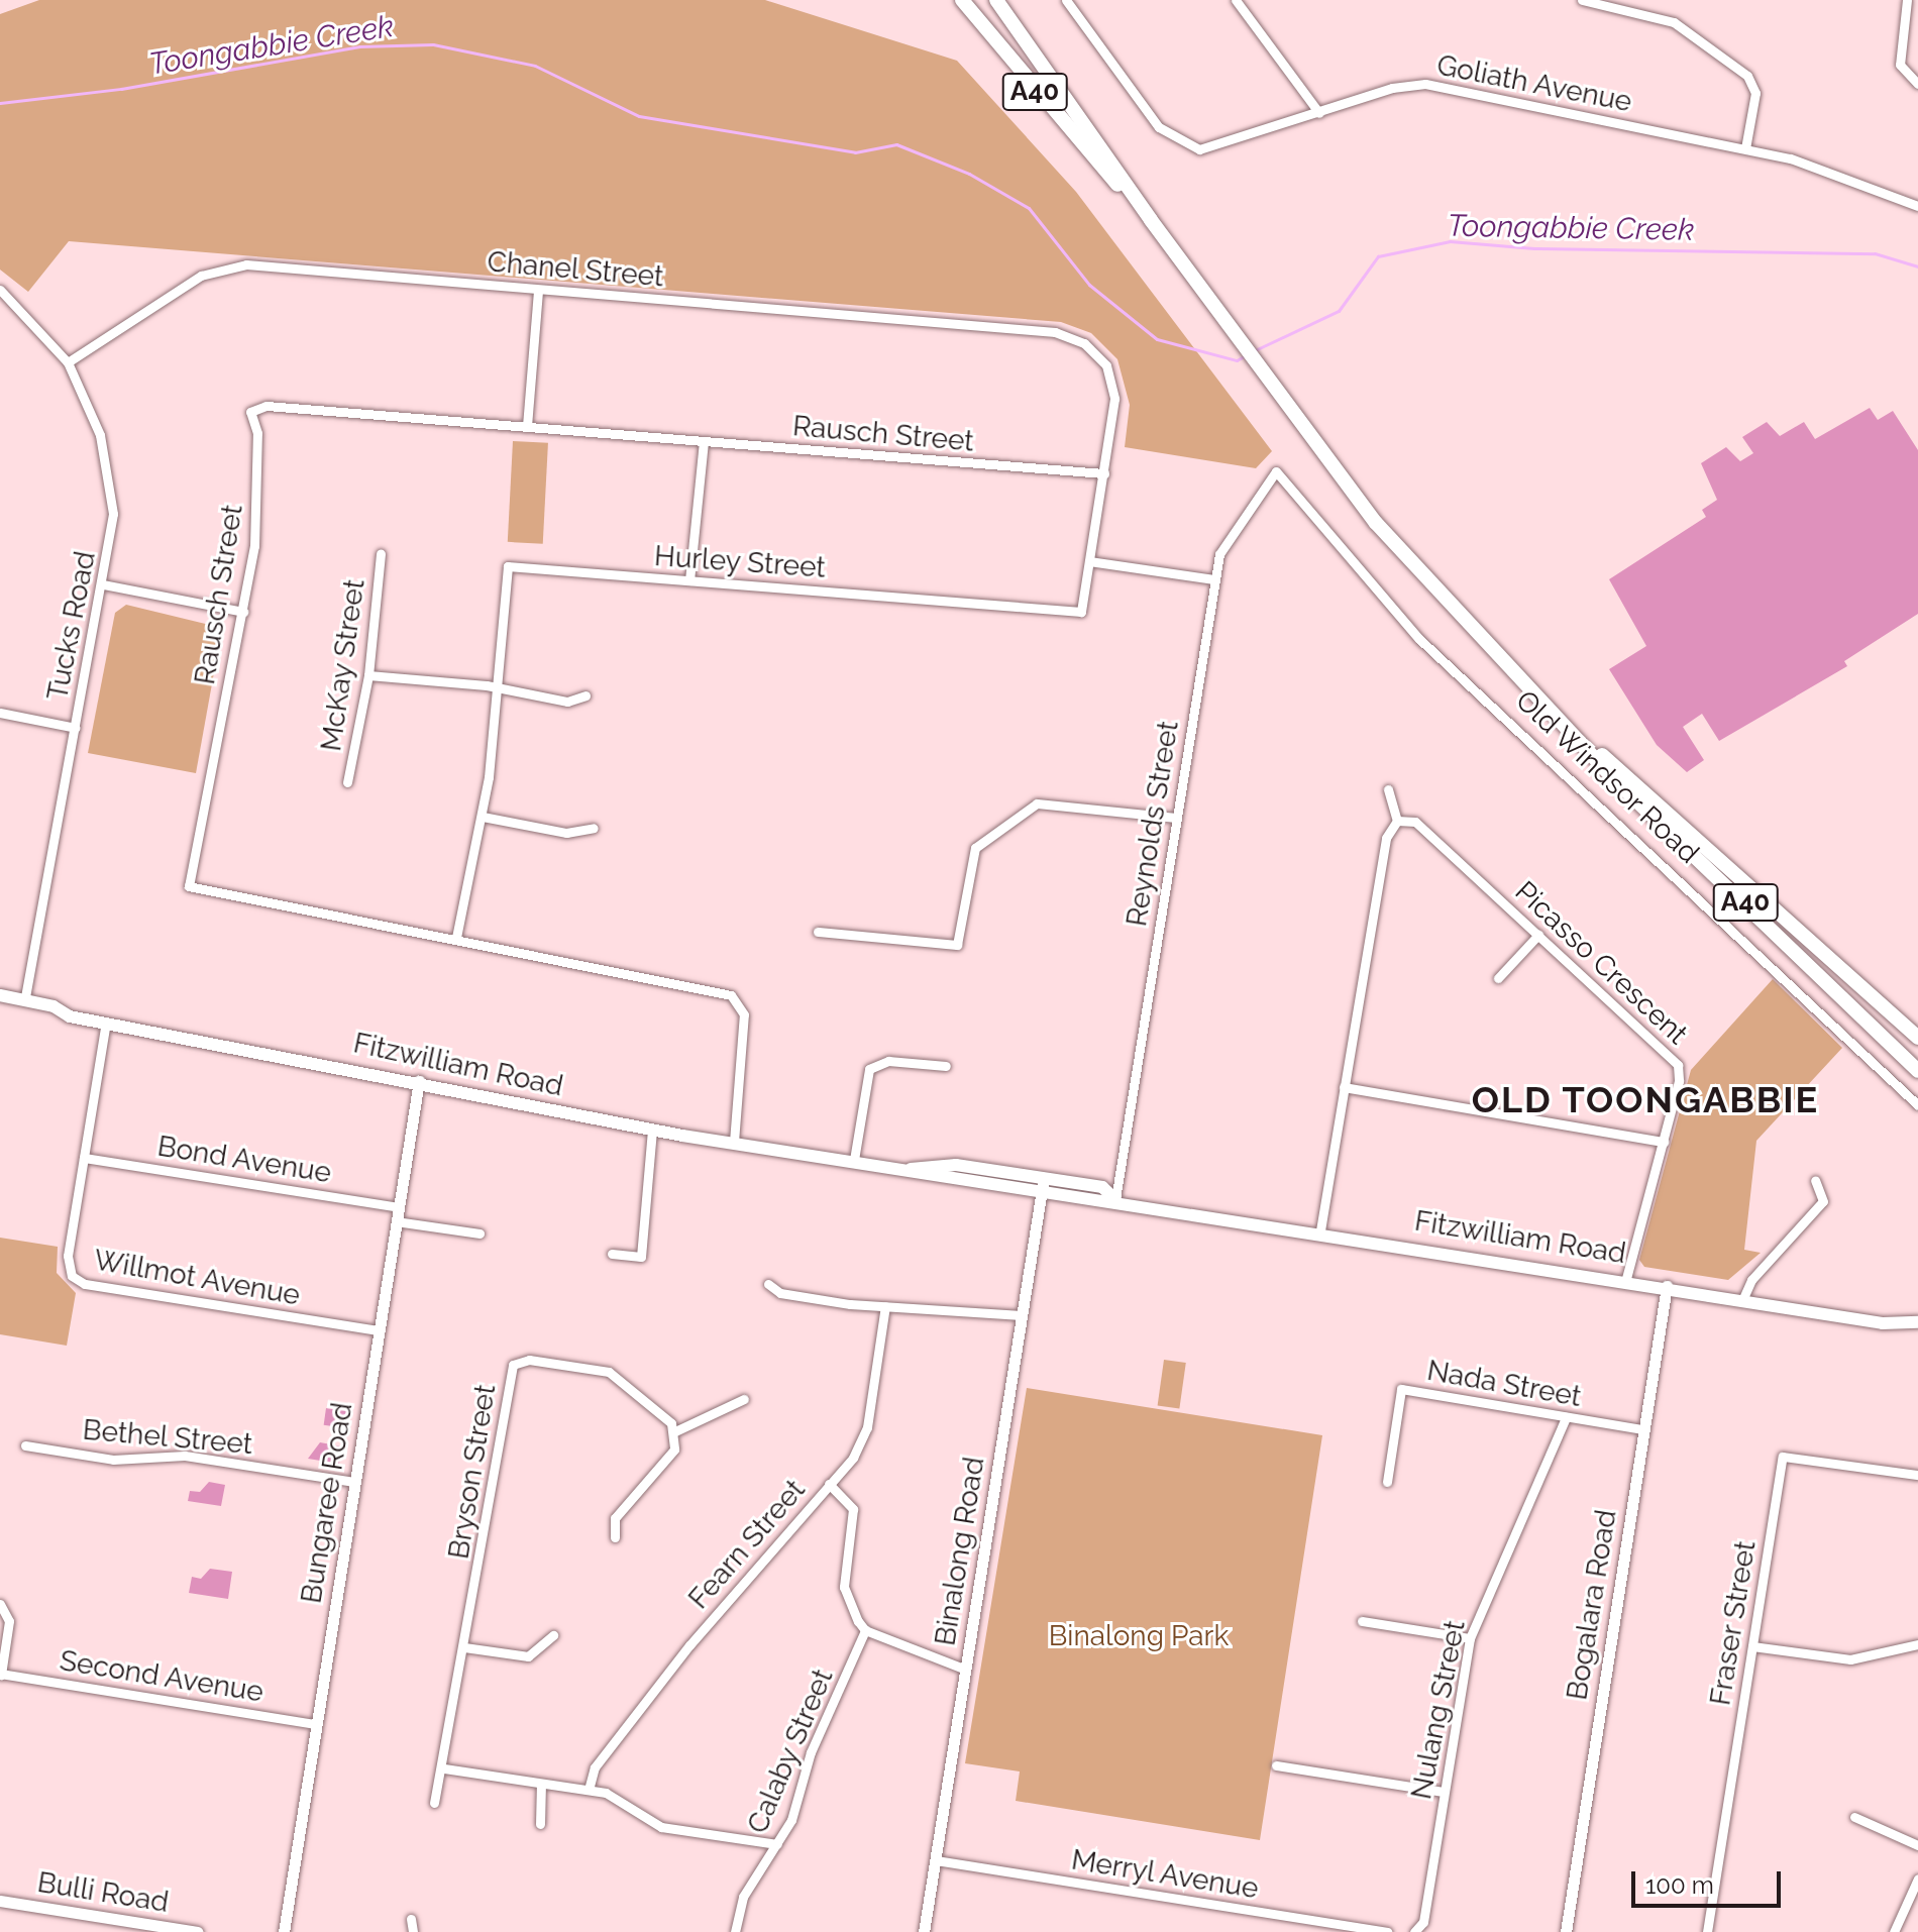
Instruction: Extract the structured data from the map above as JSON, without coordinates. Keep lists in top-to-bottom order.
{
  "streets": {
    "highway": ["A40", "Old Windsor Road"],
    "main road": ["Fitzwilliam Road"],
    "street": [
      "Goliath Avenue",
      "Chanel Street",
      "Rausch Street",
      "Hurley Street",
      "Tucks Road",
      "McKay Street",
      "Reynolds Street",
      "Picasso Crescent",
      "Bond Avenue",
      "Willmot Avenue",
      "Nada Street",
      "Bethel Street",
      "Bryson Street",
      "Bungaree Road",
      "Fearn Street",
      "Binalong Road",
      "Bogalara Road",
      "Fraser Street",
      "Second Avenue",
      "Nulang Street",
      "Calaby Street",
      "Merryl Avenue",
      "Bulli Road"
    ]
  },
  "crossings": [
    ["Chanel Street", "Hurley Street"],
    ["Chanel Street", "Tucks Road"],
    ["Rausch Street", "Hurley Street"],
    ["Rausch Street", "Fitzwilliam Road"],
    ["Tucks Road", "Fitzwilliam Road"],
    ["Old Windsor Road", "Reynolds Street"],
    ["Reynolds Street", "Fitzwilliam Road"],
    ["Picasso Crescent", "Fitzwilliam Road"],
    ["Fitzwilliam Road", "Willmot Avenue"],
    ["Fitzwilliam Road", "Bungaree Road"],
    ["Fitzwilliam Road", "Binalong Road"],
    ["Fitzwilliam Road", "Bogalara Road"],
    ["Bond Avenue", "Willmot Avenue"],
    ["Bond Avenue", "Bungaree Road"],
    ["Willmot Avenue", "Bungaree Road"],
    ["Nada Street", "Bogalara Road"],
    ["Nada Street", "Nulang Street"],
    ["Bethel Street", "Bungaree Road"],
    ["Bungaree Road", "Second Avenue"],
    ["Binalong Road", "Merryl Avenue"]
  ],
  "districts": ["OLD TOONGABBIE"],
  "water": ["Toongabbie Creek"],
  "parks": ["Binalong Park"],
  "scale_bar": "100 m"
}
